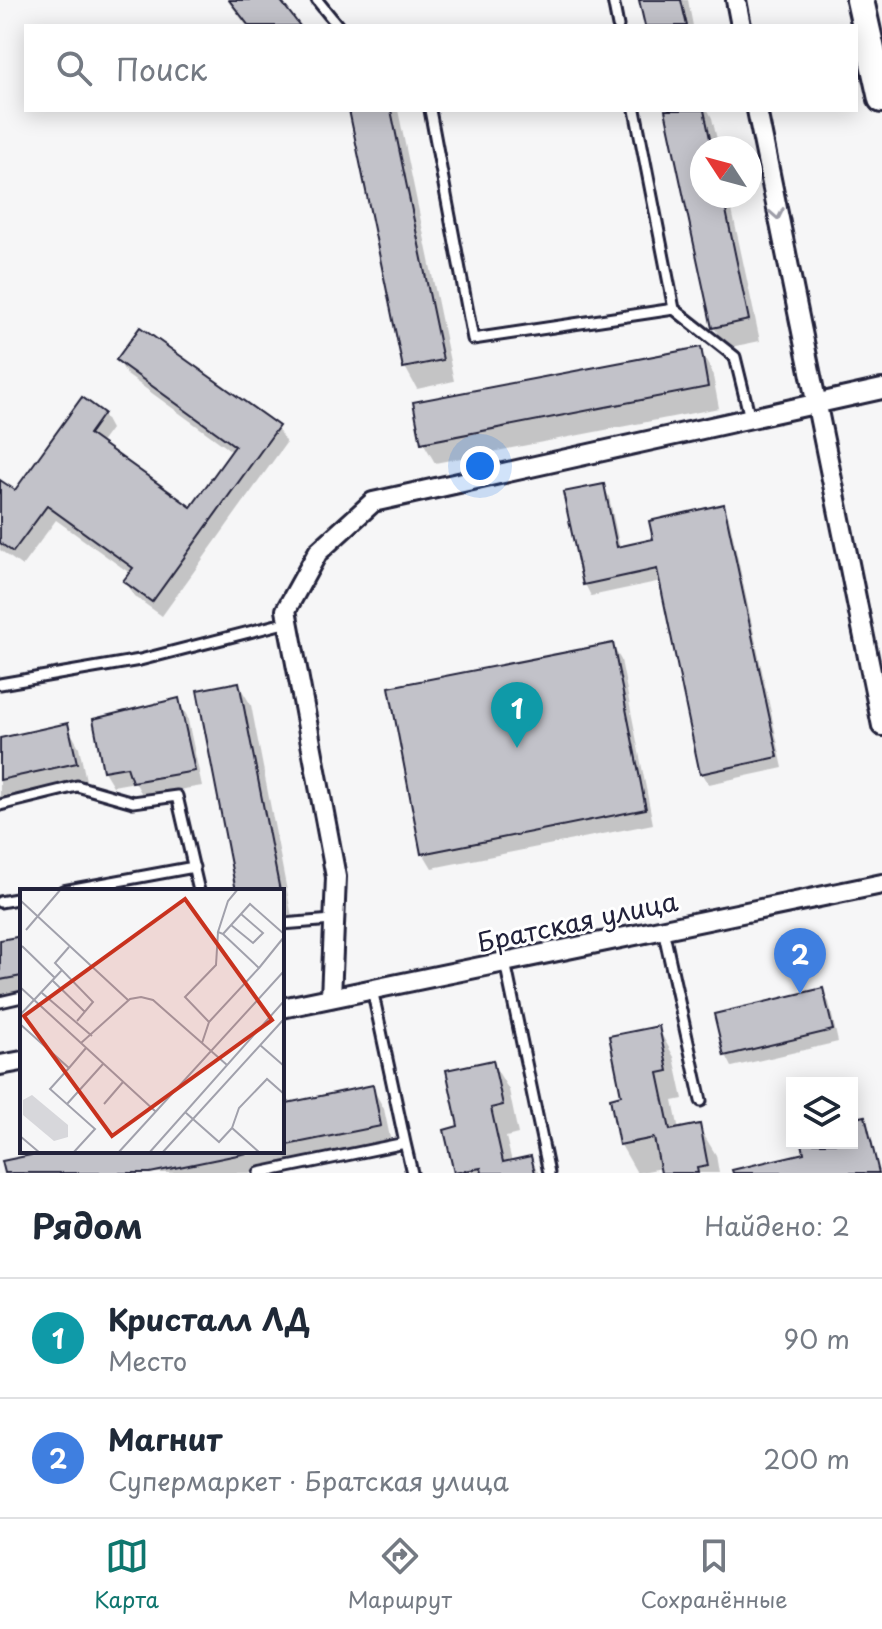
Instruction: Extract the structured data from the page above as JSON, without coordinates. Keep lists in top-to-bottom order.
{
  "streets": {
    "street": ["Братская улица"]
  },
  "north": "top left",
  "page": {
    "search": "Поиск",
    "pins": ["1", "2"],
    "heading": ["Рядом", "Найдено: 2"],
    "list": [
      {
        "mark": "1",
        "name": "Кристалл ЛД",
        "note": "Место",
        "value": "90 m"
      },
      {
        "mark": "2",
        "name": "Магнит",
        "note": "Супермаркет · Братская улица",
        "value": "200 m"
      }
    ],
    "nav": ["Карта", "Маршрут", "Сохранённые"]
  }
}
